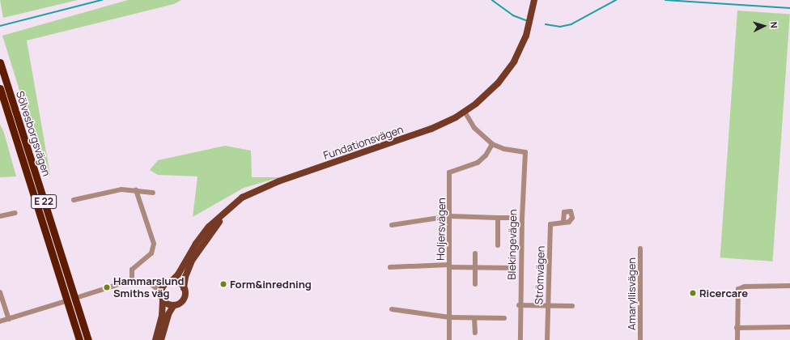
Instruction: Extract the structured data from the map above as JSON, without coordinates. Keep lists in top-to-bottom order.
{
  "streets": {
    "highway": ["Sölvesborgsvägen", "E 22"],
    "main road": ["Fundationsvägen"],
    "street": [
      "Holjersvägen",
      "Blekingevägen",
      "Strömvägen",
      "Amaryllisvägen"
    ]
  },
  "crossings": [
    ["Fundationsvägen", "Blekingevägen"],
    ["Holjersvägen", "Blekingevägen"]
  ],
  "places": ["Form&inredning", "Hammarslund Smiths väg", "Ricercare"],
  "north": "right"
}
